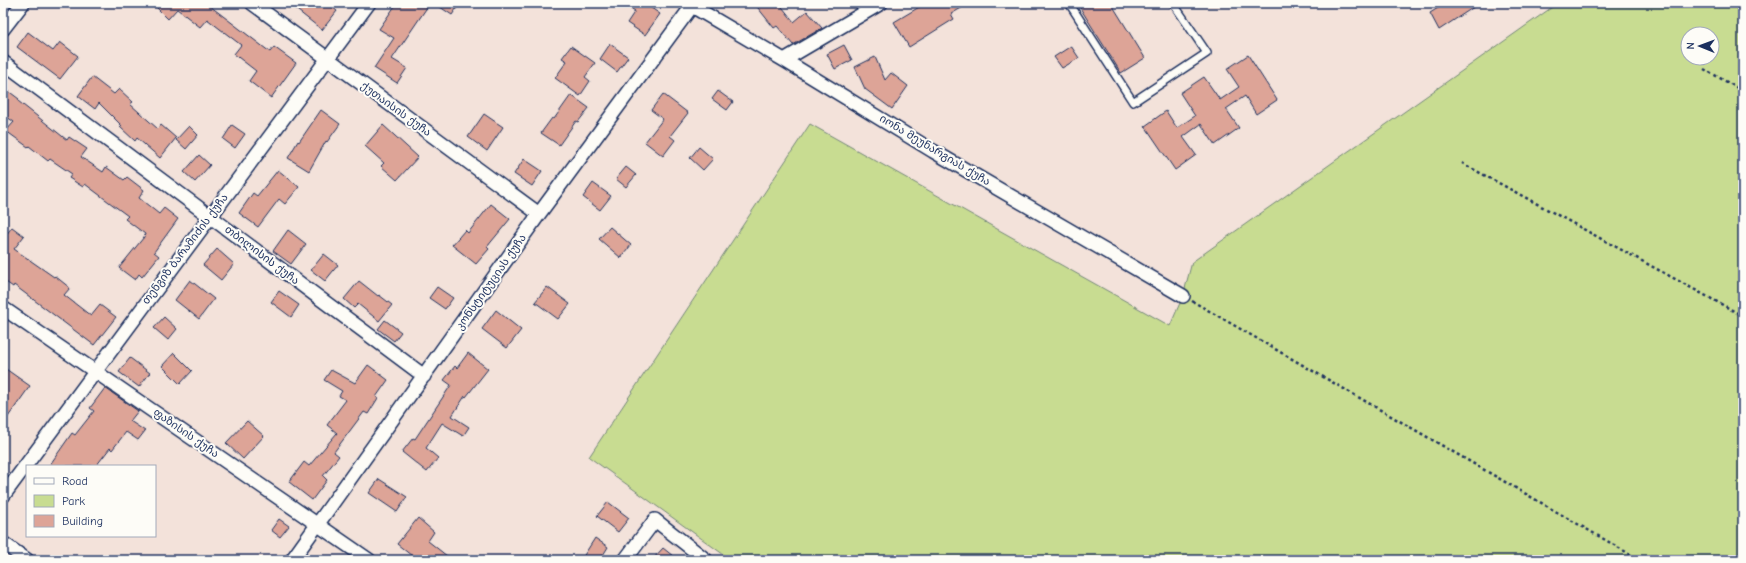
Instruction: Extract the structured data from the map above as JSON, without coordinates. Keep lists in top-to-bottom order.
{
  "streets": {
    "street": [
      "ქუთაისის ქუჩა",
      "იონა მეუნარგიას ქუჩა",
      "თენგიზ ბარამიძის ქუჩა",
      "თბილისის ქუჩა",
      "კონსტიტუციას ქუჩა",
      "ფაზისის ქუჩა"
    ]
  },
  "crossings": [
    ["ქუთაისის ქუჩა", "თენგიზ ბარამიძის ქუჩა"],
    ["ქუთაისის ქუჩა", "კონსტიტუციას ქუჩა"],
    ["იონა მეუნარგიას ქუჩა", "კონსტიტუციას ქუჩა"],
    ["თენგიზ ბარამიძის ქუჩა", "თბილისის ქუჩა"],
    ["თენგიზ ბარამიძის ქუჩა", "ფაზისის ქუჩა"],
    ["თბილისის ქუჩა", "კონსტიტუციას ქუჩა"],
    ["კონსტიტუციას ქუჩა", "ფაზისის ქუჩა"]
  ],
  "legend": ["Road", "Park", "Building"],
  "north": "left"
}
